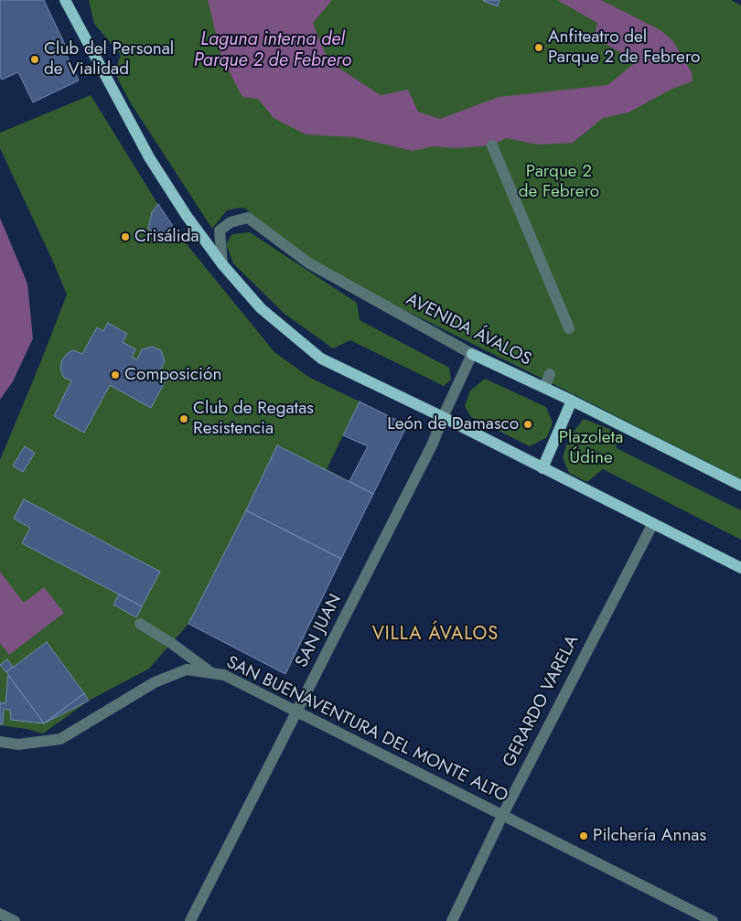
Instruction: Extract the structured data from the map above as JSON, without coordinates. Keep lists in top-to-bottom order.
{
  "streets": {
    "main road": ["AVENIDA ÁVALOS"],
    "street": ["SAN JUAN", "GERARDO VARELA", "SAN BUENAVENTURA DEL MONTE ALTO"]
  },
  "crossings": [
    ["AVENIDA ÁVALOS", "SAN JUAN"],
    ["SAN JUAN", "SAN BUENAVENTURA DEL MONTE ALTO"],
    ["GERARDO VARELA", "SAN BUENAVENTURA DEL MONTE ALTO"]
  ],
  "districts": ["VILLA ÁVALOS"],
  "water": ["Laguna interna del Parque 2 de Febrero"],
  "parks": ["Parque 2 de Febrero", "Plazoleta Údine"],
  "places": [
    "Anfiteatro del Parque 2 de Febrero",
    "Club del Personal de Vialidad",
    "Crisálida",
    "Composición",
    "Club de Regatas Resistencia",
    "León de Damasco",
    "Pilchería Annas"
  ]
}
